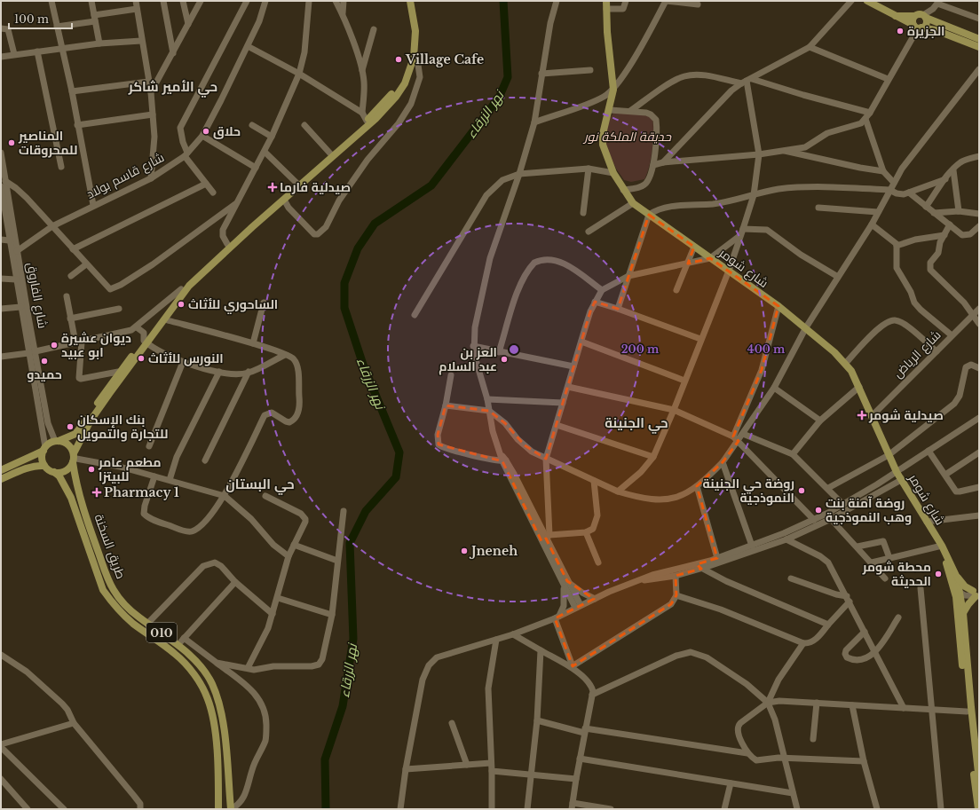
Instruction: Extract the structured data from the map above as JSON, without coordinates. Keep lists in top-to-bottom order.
{
  "streets": {
    "main road": ["شارع شومر", "طريق السخنة", "010"],
    "street": ["شارع قاسم بولاد", "شارع الفاروق", "شارع الرياض"]
  },
  "crossings": [
    ["شارع قاسم بولاد", "شارع الفاروق"],
    ["شارع شومر", "شارع الرياض"],
    ["شارع الفاروق", "طريق السخنة"]
  ],
  "districts": ["حي الأمير شاكر", "حي الجنينة", "حي البستان"],
  "water": ["نهر الزرقاء"],
  "parks": ["حديقة الملكة نور"],
  "places": {
    "other": [
      "الجزيرة",
      "Village Cafe",
      "حلاق",
      "المناصير للمحروقات",
      "الساحوري للأثاث",
      "ديوان عشيرة ابو عبيد",
      "النورس للأثاث",
      "العز بن عبد السلام",
      "حميدو",
      "بنك الإسكان للتجارة والتمويل",
      "مطعم عامر للبيتزا",
      "روضة حي الجنينة النموذجية",
      "روضة آمنة بنت وهب النموذجية",
      "Jneneh",
      "محطة شومر الحديثة"
    ],
    "health": ["صيدلية فارما", "صيدلية شومر", "Pharmacy 1"]
  },
  "scale_bar": "100 m",
  "rings": ["200 m", "400 m"]
}
